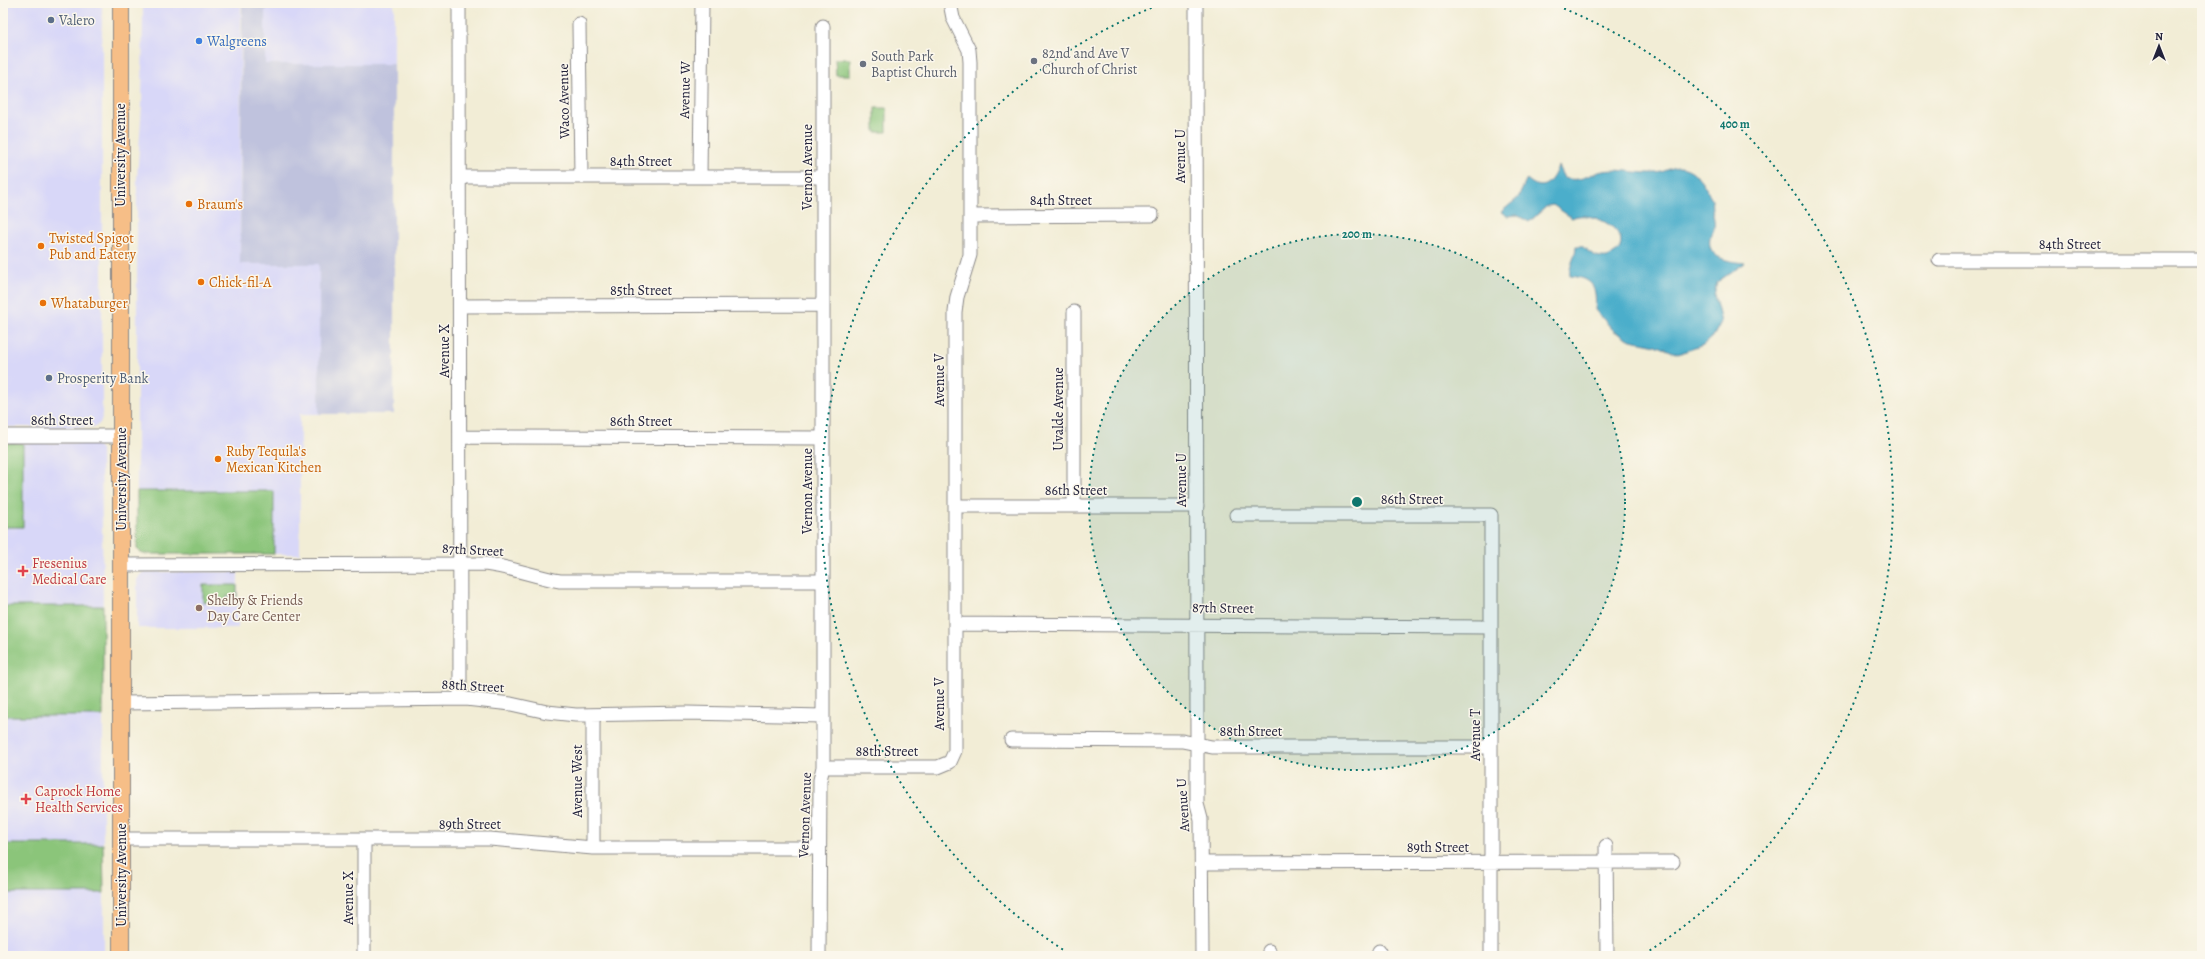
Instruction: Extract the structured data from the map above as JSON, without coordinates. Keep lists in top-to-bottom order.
{
  "streets": {
    "main road": ["University Avenue"],
    "street": [
      "Avenue W",
      "Waco Avenue",
      "Avenue U",
      "84th Street",
      "Vernon Avenue",
      "85th Street",
      "Avenue X",
      "Avenue V",
      "Uvalde Avenue",
      "86th Street",
      "87th Street",
      "88th Street",
      "Avenue T",
      "Avenue West",
      "89th Street"
    ]
  },
  "crossings": [
    ["Avenue W", "84th Street"],
    ["Waco Avenue", "84th Street"],
    ["University Avenue", "86th Street"],
    ["University Avenue", "87th Street"],
    ["University Avenue", "88th Street"],
    ["University Avenue", "89th Street"],
    ["Avenue U", "86th Street"],
    ["Avenue U", "87th Street"],
    ["Avenue U", "88th Street"],
    ["Avenue U", "89th Street"],
    ["84th Street", "Vernon Avenue"],
    ["84th Street", "Avenue X"],
    ["84th Street", "Avenue V"],
    ["Vernon Avenue", "85th Street"],
    ["Vernon Avenue", "86th Street"],
    ["Vernon Avenue", "87th Street"],
    ["Vernon Avenue", "88th Street"],
    ["Vernon Avenue", "89th Street"],
    ["85th Street", "Avenue X"],
    ["Avenue X", "86th Street"],
    ["Avenue X", "87th Street"],
    ["Avenue X", "88th Street"],
    ["Avenue X", "89th Street"],
    ["Avenue V", "86th Street"],
    ["Avenue V", "87th Street"],
    ["Avenue V", "88th Street"],
    ["Uvalde Avenue", "86th Street"],
    ["86th Street", "Avenue T"],
    ["87th Street", "Avenue T"],
    ["88th Street", "Avenue T"],
    ["88th Street", "Avenue West"],
    ["Avenue T", "89th Street"],
    ["Avenue West", "89th Street"]
  ],
  "places": {
    "other": [
      "Valero",
      "Walgreens",
      "82nd and Ave V Church of Christ",
      "South Park Baptist Church",
      "Braum's",
      "Twisted Spigot Pub and Eatery",
      "Chick-fil-A",
      "Whataburger",
      "Prosperity Bank",
      "Ruby Tequila's Mexican Kitchen",
      "Shelby & Friends Day Care Center"
    ],
    "health": ["Fresenius Medical Care", "Caprock Home Health Services"]
  },
  "north": "top",
  "rings": ["400 m", "200 m"]
}
